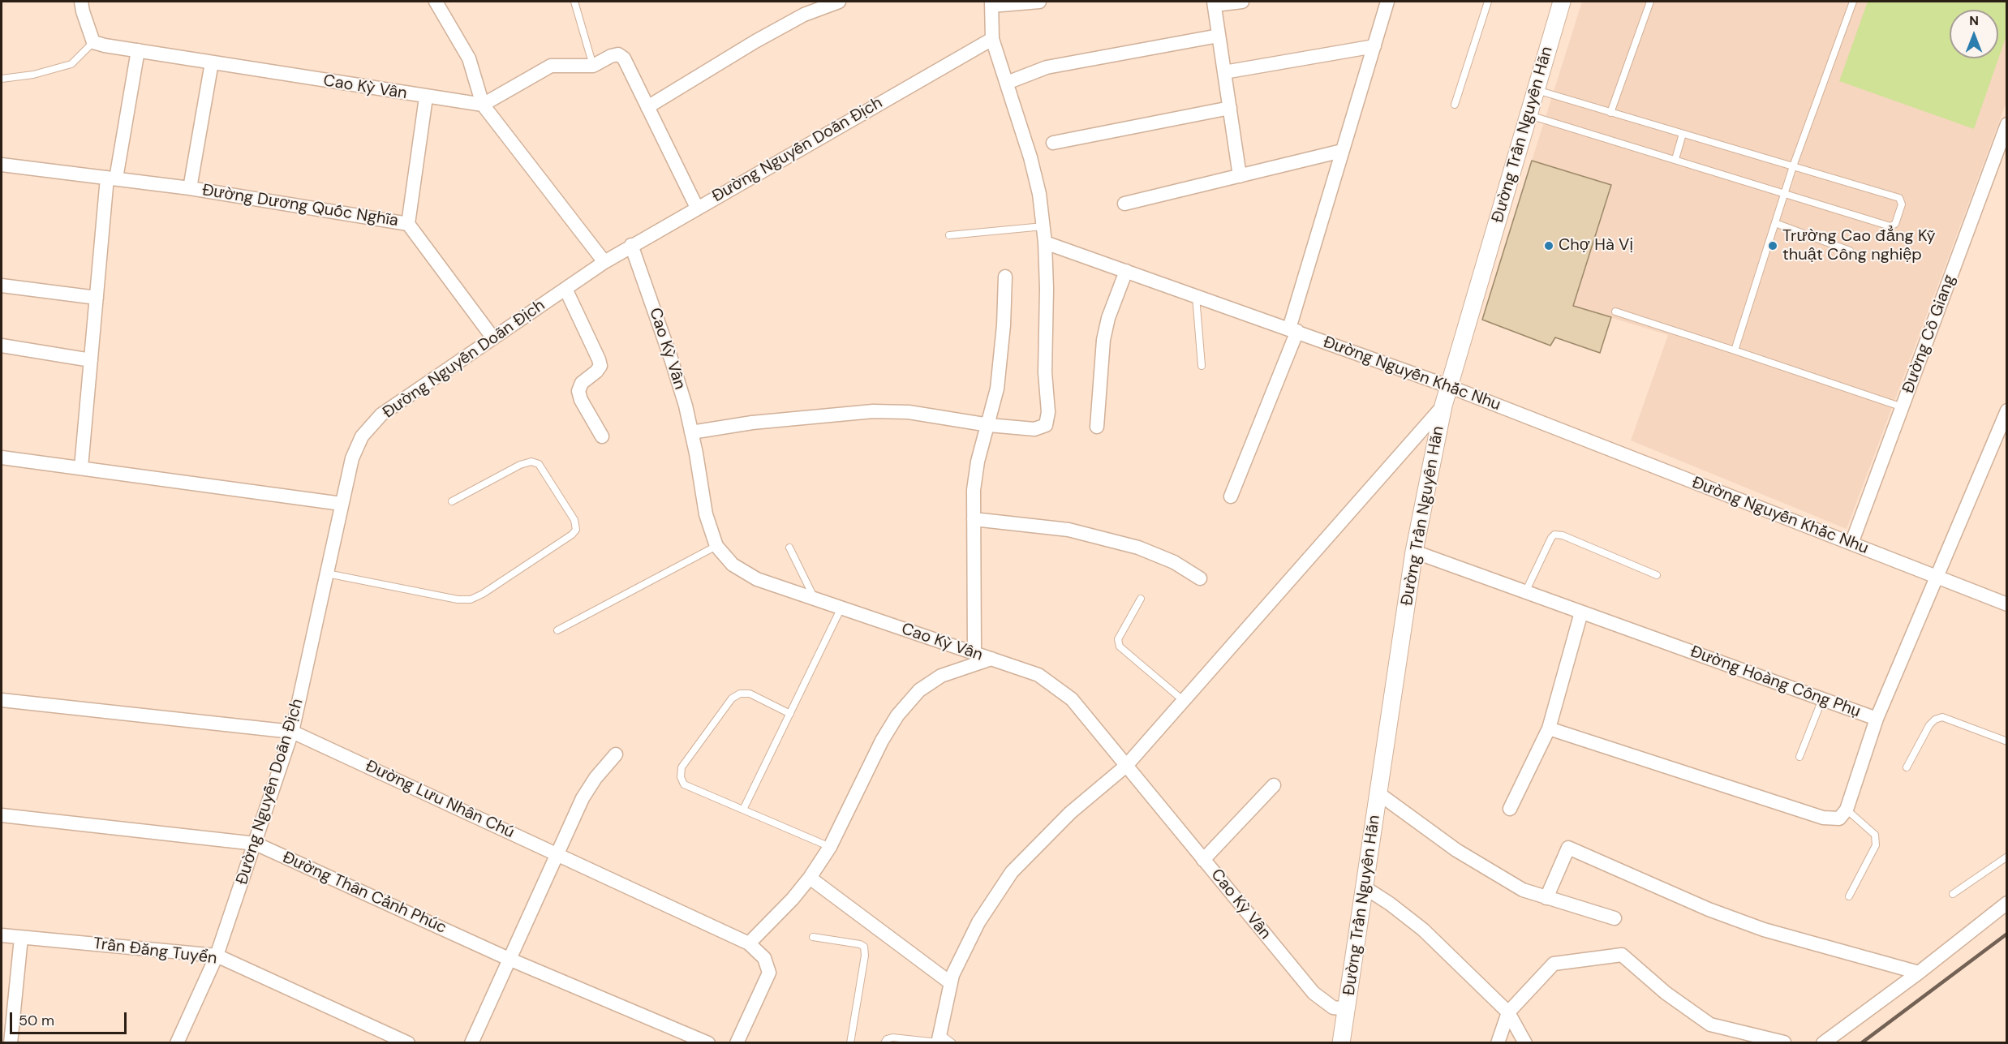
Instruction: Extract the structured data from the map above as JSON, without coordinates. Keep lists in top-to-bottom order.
{
  "streets": {
    "street": [
      "Cao Kỳ Vân",
      "Đường Trần Nguyên Hãn",
      "Đường Nguyễn Doãn Địch",
      "Đường Dương Quốc Nghĩa",
      "Đường Cô Giang",
      "Đường Nguyễn Khắc Nhu",
      "Đường Hoàng Công Phụ",
      "Đường Lưu Nhân Chú",
      "Đường Thân Cảnh Phúc",
      "Trần Đăng Tuyển"
    ]
  },
  "crossings": [
    ["Cao Kỳ Vân", "Đường Trần Nguyên Hãn"],
    ["Cao Kỳ Vân", "Đường Nguyễn Doãn Địch"],
    ["Đường Trần Nguyên Hãn", "Đường Nguyễn Khắc Nhu"],
    ["Đường Trần Nguyên Hãn", "Đường Hoàng Công Phụ"],
    ["Đường Nguyễn Doãn Địch", "Đường Dương Quốc Nghĩa"],
    ["Đường Nguyễn Doãn Địch", "Đường Lưu Nhân Chú"],
    ["Đường Nguyễn Doãn Địch", "Đường Thân Cảnh Phúc"],
    ["Đường Nguyễn Doãn Địch", "Trần Đăng Tuyển"],
    ["Đường Cô Giang", "Đường Nguyễn Khắc Nhu"],
    ["Đường Nguyễn Khắc Nhu", "Đường Hoàng Công Phụ"]
  ],
  "places": ["Chợ Hà Vị", "Trường Cao đẳng Kỹ thuật Công nghiệp"],
  "scale_bar": "50 m",
  "north": "top"
}
